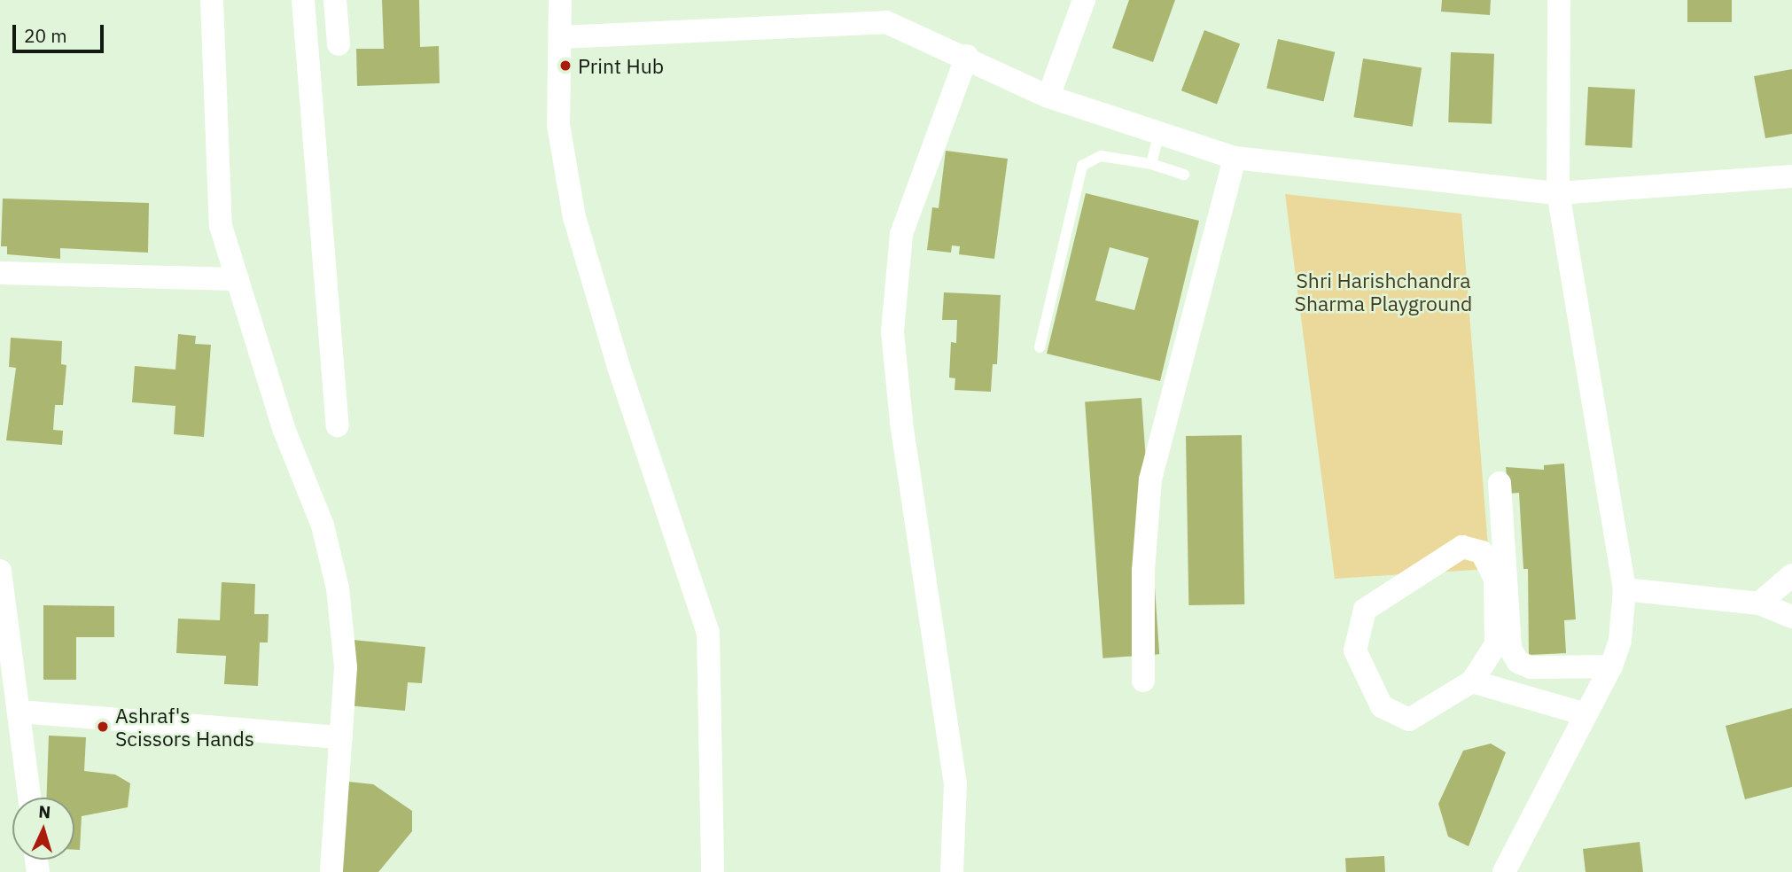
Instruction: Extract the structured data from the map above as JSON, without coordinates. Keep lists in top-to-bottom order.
{
  "parks": ["Shri Harishchandra Sharma Playground"],
  "places": ["Print Hub", "Ashraf's Scissors Hands"],
  "scale_bar": "20 m",
  "north": "top"
}
